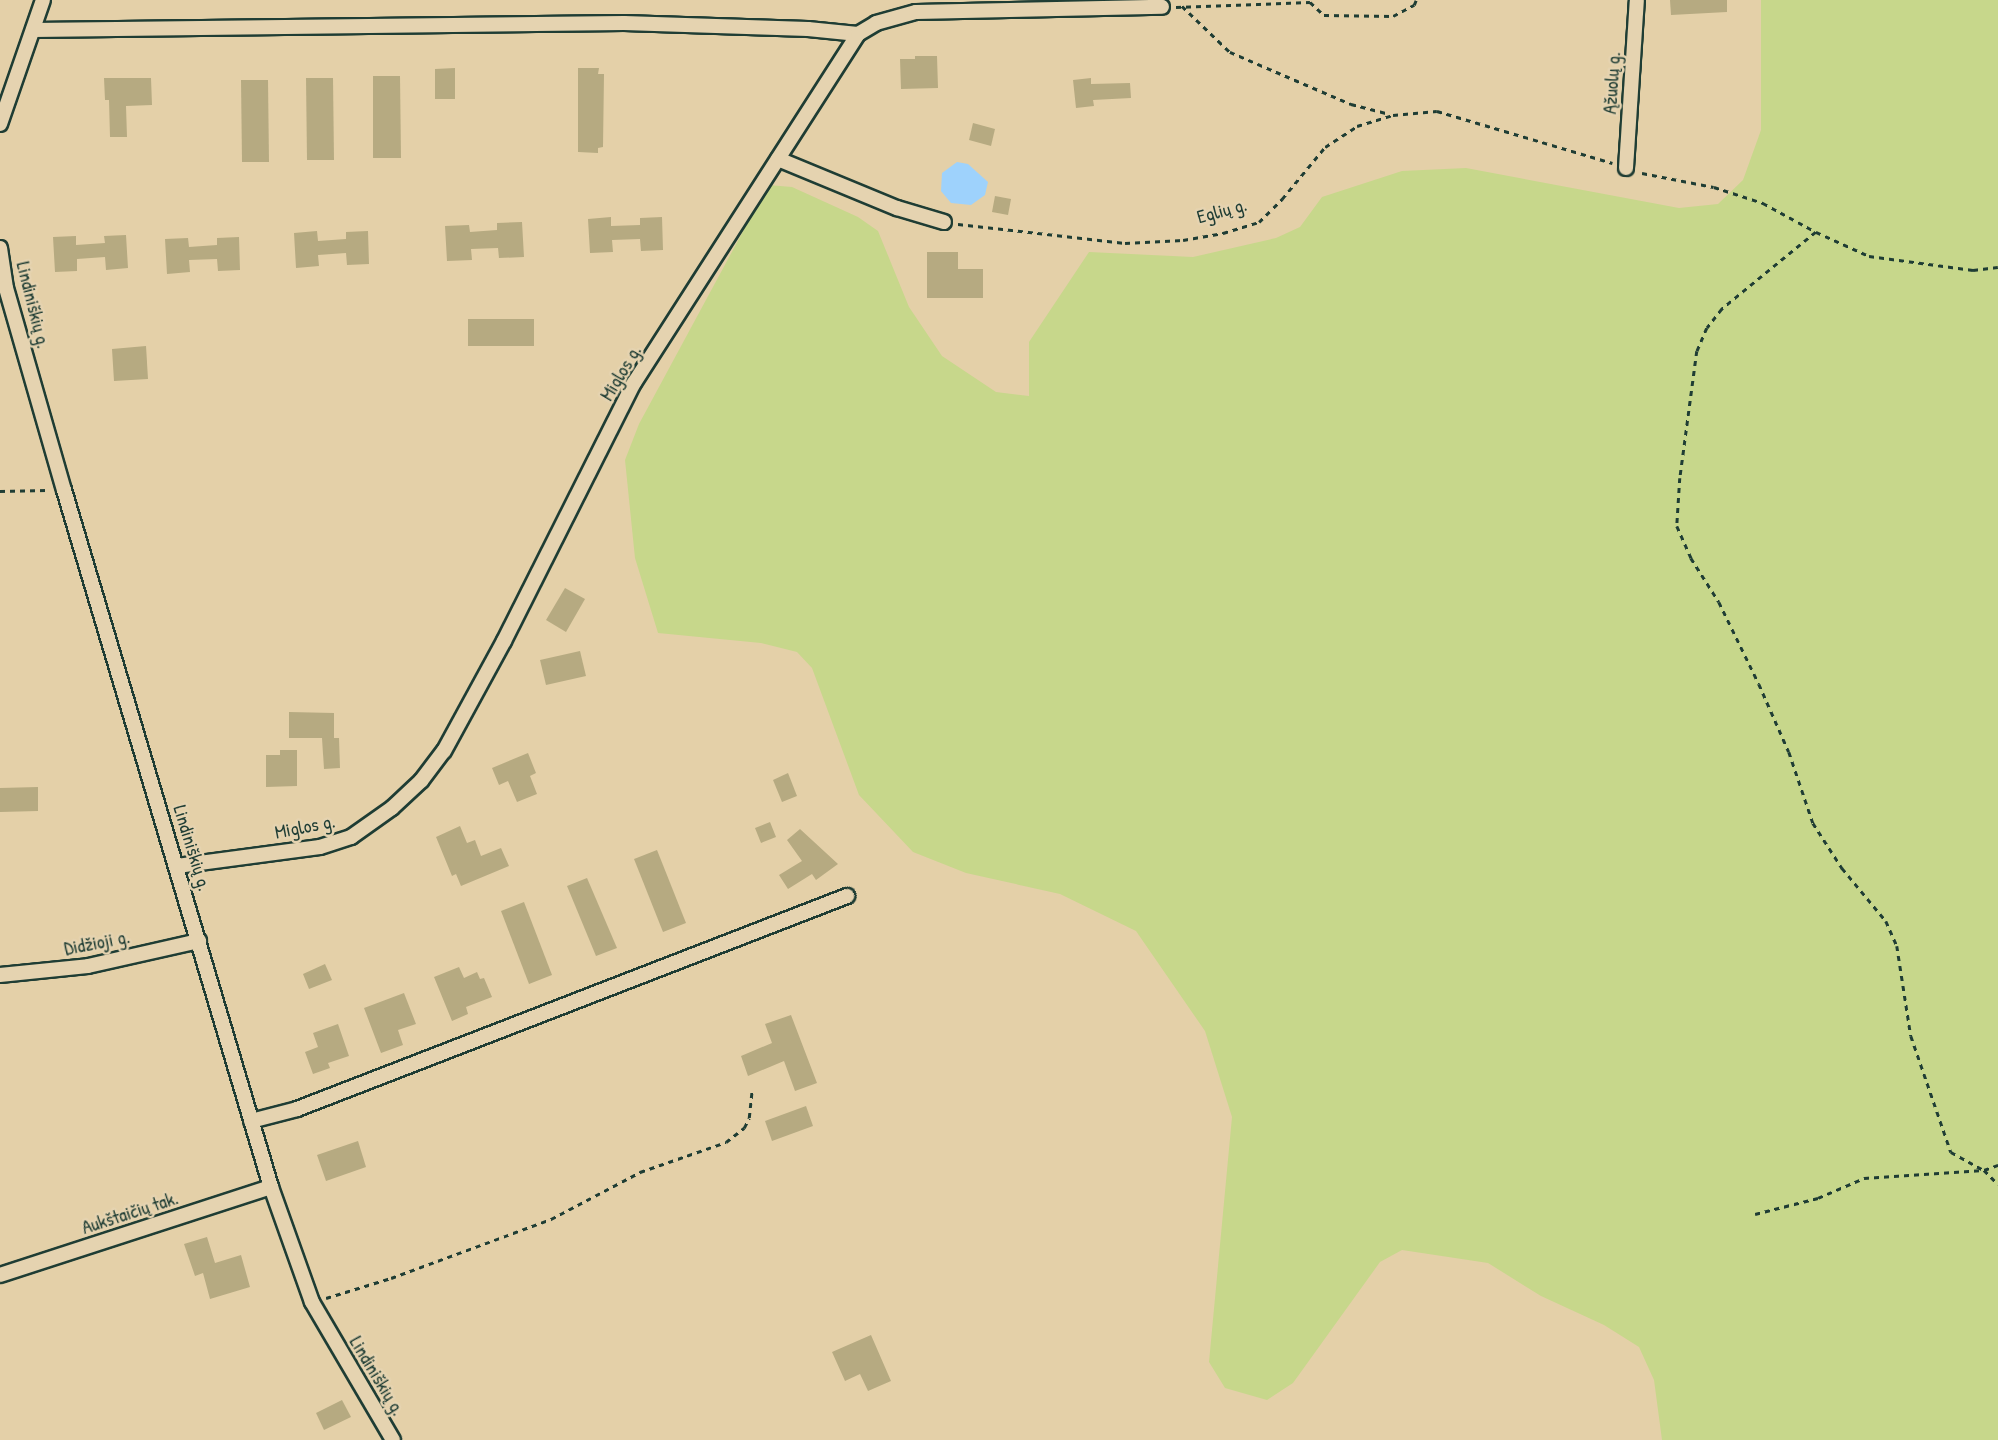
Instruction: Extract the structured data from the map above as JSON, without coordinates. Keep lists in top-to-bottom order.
{
  "streets": {
    "street": [
      "Ąžuolų g.",
      "Lindiniškių g.",
      "Miglos g.",
      "Didžioji g.",
      "Aukštaičių tak."
    ],
    "path": ["Eglių g."]
  },
  "crossings": [
    ["Ąžuolų g.", "Eglių g."],
    ["Lindiniškių g.", "Miglos g."],
    ["Lindiniškių g.", "Didžioji g."],
    ["Lindiniškių g.", "Aukštaičių tak."]
  ]
}
